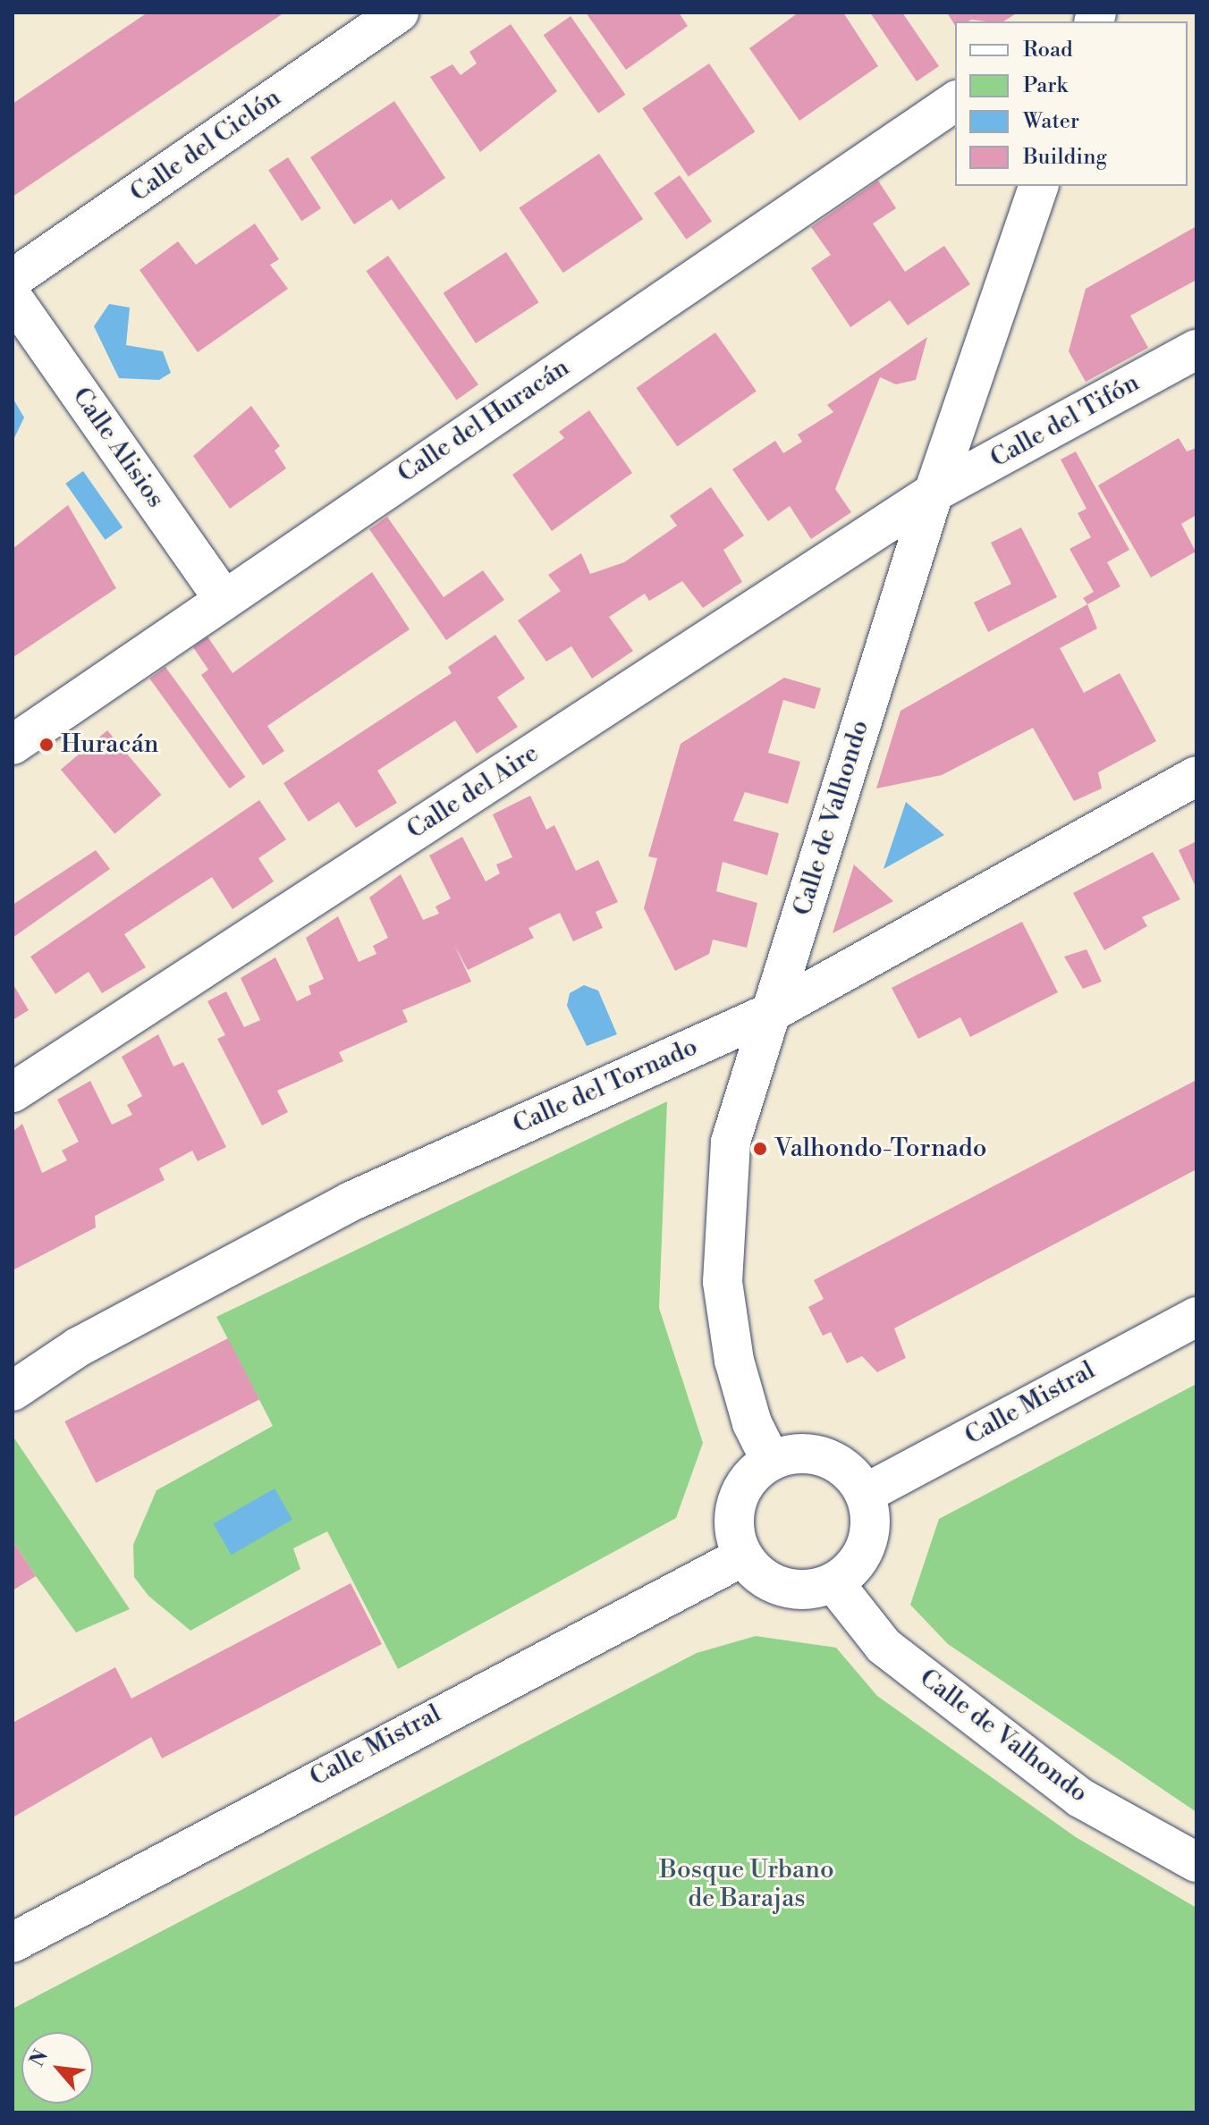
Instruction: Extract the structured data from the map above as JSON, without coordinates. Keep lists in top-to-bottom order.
{
  "streets": {
    "street": [
      "Calle del Ciclón",
      "Calle del Huracán",
      "Calle del Tifón",
      "Calle Alisios",
      "Calle del Aire",
      "Calle de Valhondo",
      "Calle del Tornado",
      "Calle Mistral"
    ]
  },
  "crossings": [
    ["Calle del Huracán", "Calle Alisios"],
    ["Calle del Tifón", "Calle del Aire"],
    ["Calle del Tifón", "Calle de Valhondo"],
    ["Calle del Aire", "Calle de Valhondo"],
    ["Calle de Valhondo", "Calle del Tornado"],
    ["Calle de Valhondo", "Calle Mistral"]
  ],
  "parks": ["Bosque Urbano de Barajas"],
  "places": ["Huracán", "Valhondo-Tornado"],
  "legend": [
    "Road",
    "Park",
    "Water",
    "Building"
  ],
  "north": "top left"
}
